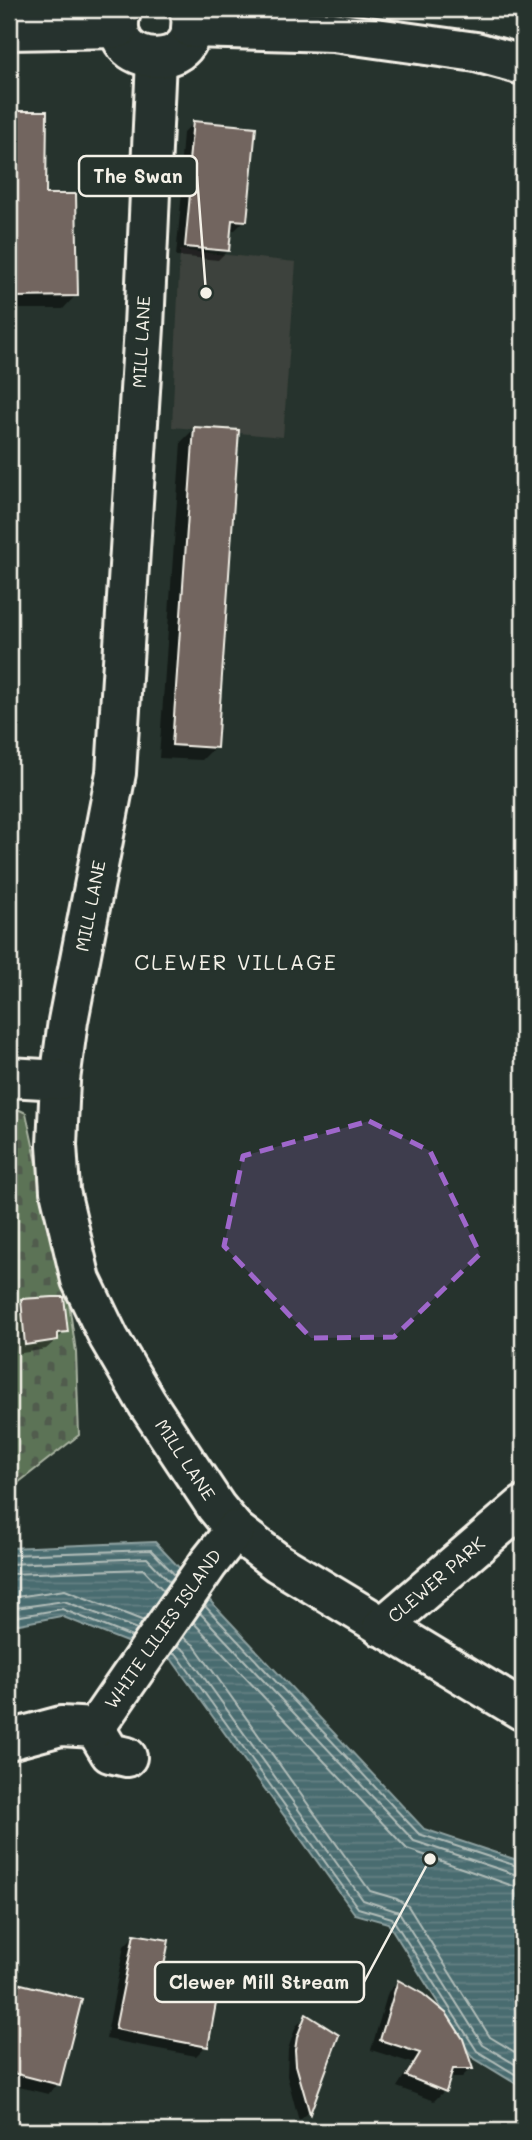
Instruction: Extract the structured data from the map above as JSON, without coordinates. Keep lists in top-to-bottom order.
{
  "streets": {
    "street": ["MILL LANE", "CLEWER PARK", "WHITE LILIES ISLAND"]
  },
  "crossings": [
    ["MILL LANE", "CLEWER PARK"],
    ["MILL LANE", "WHITE LILIES ISLAND"]
  ],
  "districts": ["CLEWER VILLAGE"],
  "places": ["The Swan", "Clewer Mill Stream"]
}
